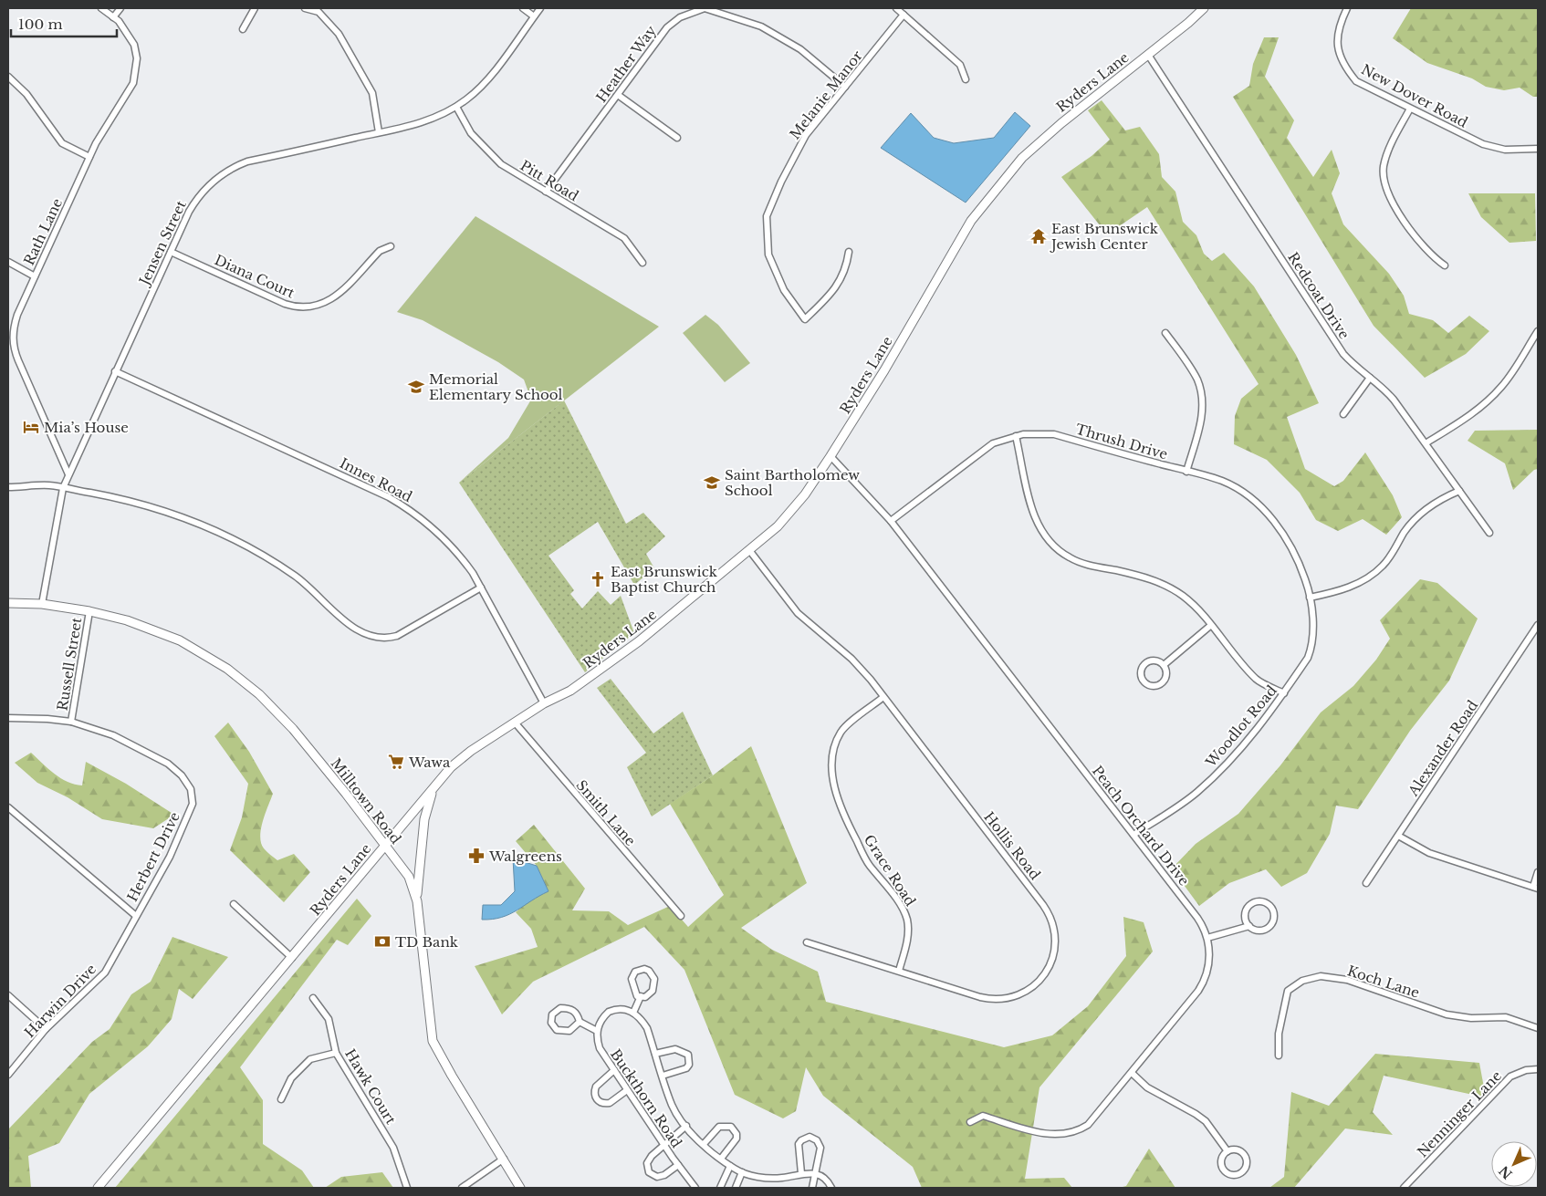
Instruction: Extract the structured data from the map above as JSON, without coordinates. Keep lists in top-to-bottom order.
{
  "streets": {
    "main road": ["Ryders Lane", "Milltown Road"],
    "street": [
      "Heather Way",
      "Melanie Manor",
      "New Dover Road",
      "Pitt Road",
      "Rath Lane",
      "Jensen Street",
      "Diana Court",
      "Redcoat Drive",
      "Thrush Drive",
      "Innes Road",
      "Russell Street",
      "Woodlot Road",
      "Alexander Road",
      "Smith Lane",
      "Peach Orchard Drive",
      "Hollis Road",
      "Herbert Drive",
      "Grace Road",
      "Koch Lane",
      "Harwin Drive",
      "Hawk Court",
      "Buckthorn Road",
      "Nenninger Lane"
    ]
  },
  "crossings": [
    ["Heather Way", "Melanie Manor"],
    ["Heather Way", "Pitt Road"],
    ["Ryders Lane", "Redcoat Drive"],
    ["Ryders Lane", "Innes Road"],
    ["Ryders Lane", "Milltown Road"],
    ["Ryders Lane", "Smith Lane"],
    ["Ryders Lane", "Peach Orchard Drive"],
    ["Ryders Lane", "Hollis Road"],
    ["Pitt Road", "Jensen Street"],
    ["Rath Lane", "Jensen Street"],
    ["Jensen Street", "Diana Court"],
    ["Jensen Street", "Innes Road"],
    ["Jensen Street", "Milltown Road"],
    ["Thrush Drive", "Woodlot Road"],
    ["Thrush Drive", "Peach Orchard Drive"],
    ["Russell Street", "Milltown Road"],
    ["Russell Street", "Herbert Drive"],
    ["Woodlot Road", "Peach Orchard Drive"],
    ["Hollis Road", "Grace Road"],
    ["Herbert Drive", "Harwin Drive"]
  ],
  "places": {
    "temple": ["East Brunswick Jewish Center"],
    "school or university": ["Memorial Elementary School", "Saint Bartholomew School"],
    "hotel": ["Mia’s House"],
    "church": ["East Brunswick Baptist Church"],
    "supermarket": ["Wawa"],
    "pharmacy": ["Walgreens"],
    "bank": ["TD Bank"]
  },
  "scale_bar": "100 m",
  "north": "bottom left"
}
